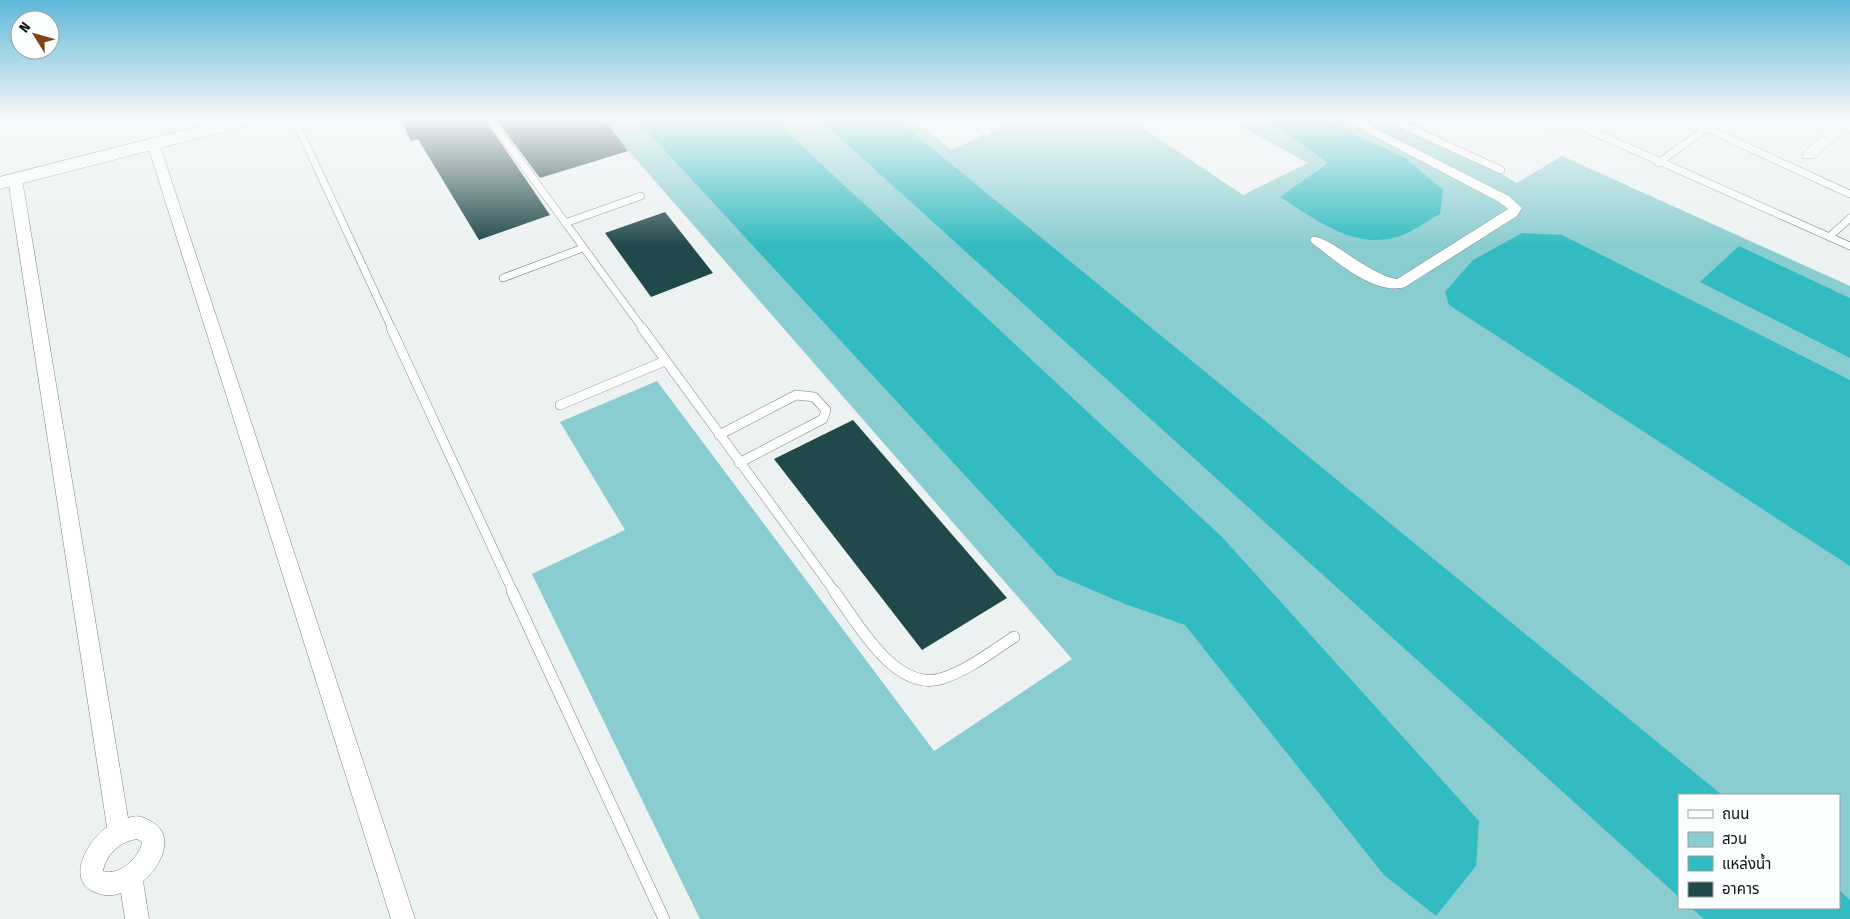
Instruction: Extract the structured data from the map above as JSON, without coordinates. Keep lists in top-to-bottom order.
{
  "legend": [
    "ถนน",
    "สวน",
    "แหล่งน้ำ",
    "อาคาร"
  ],
  "north": "top left"
}
